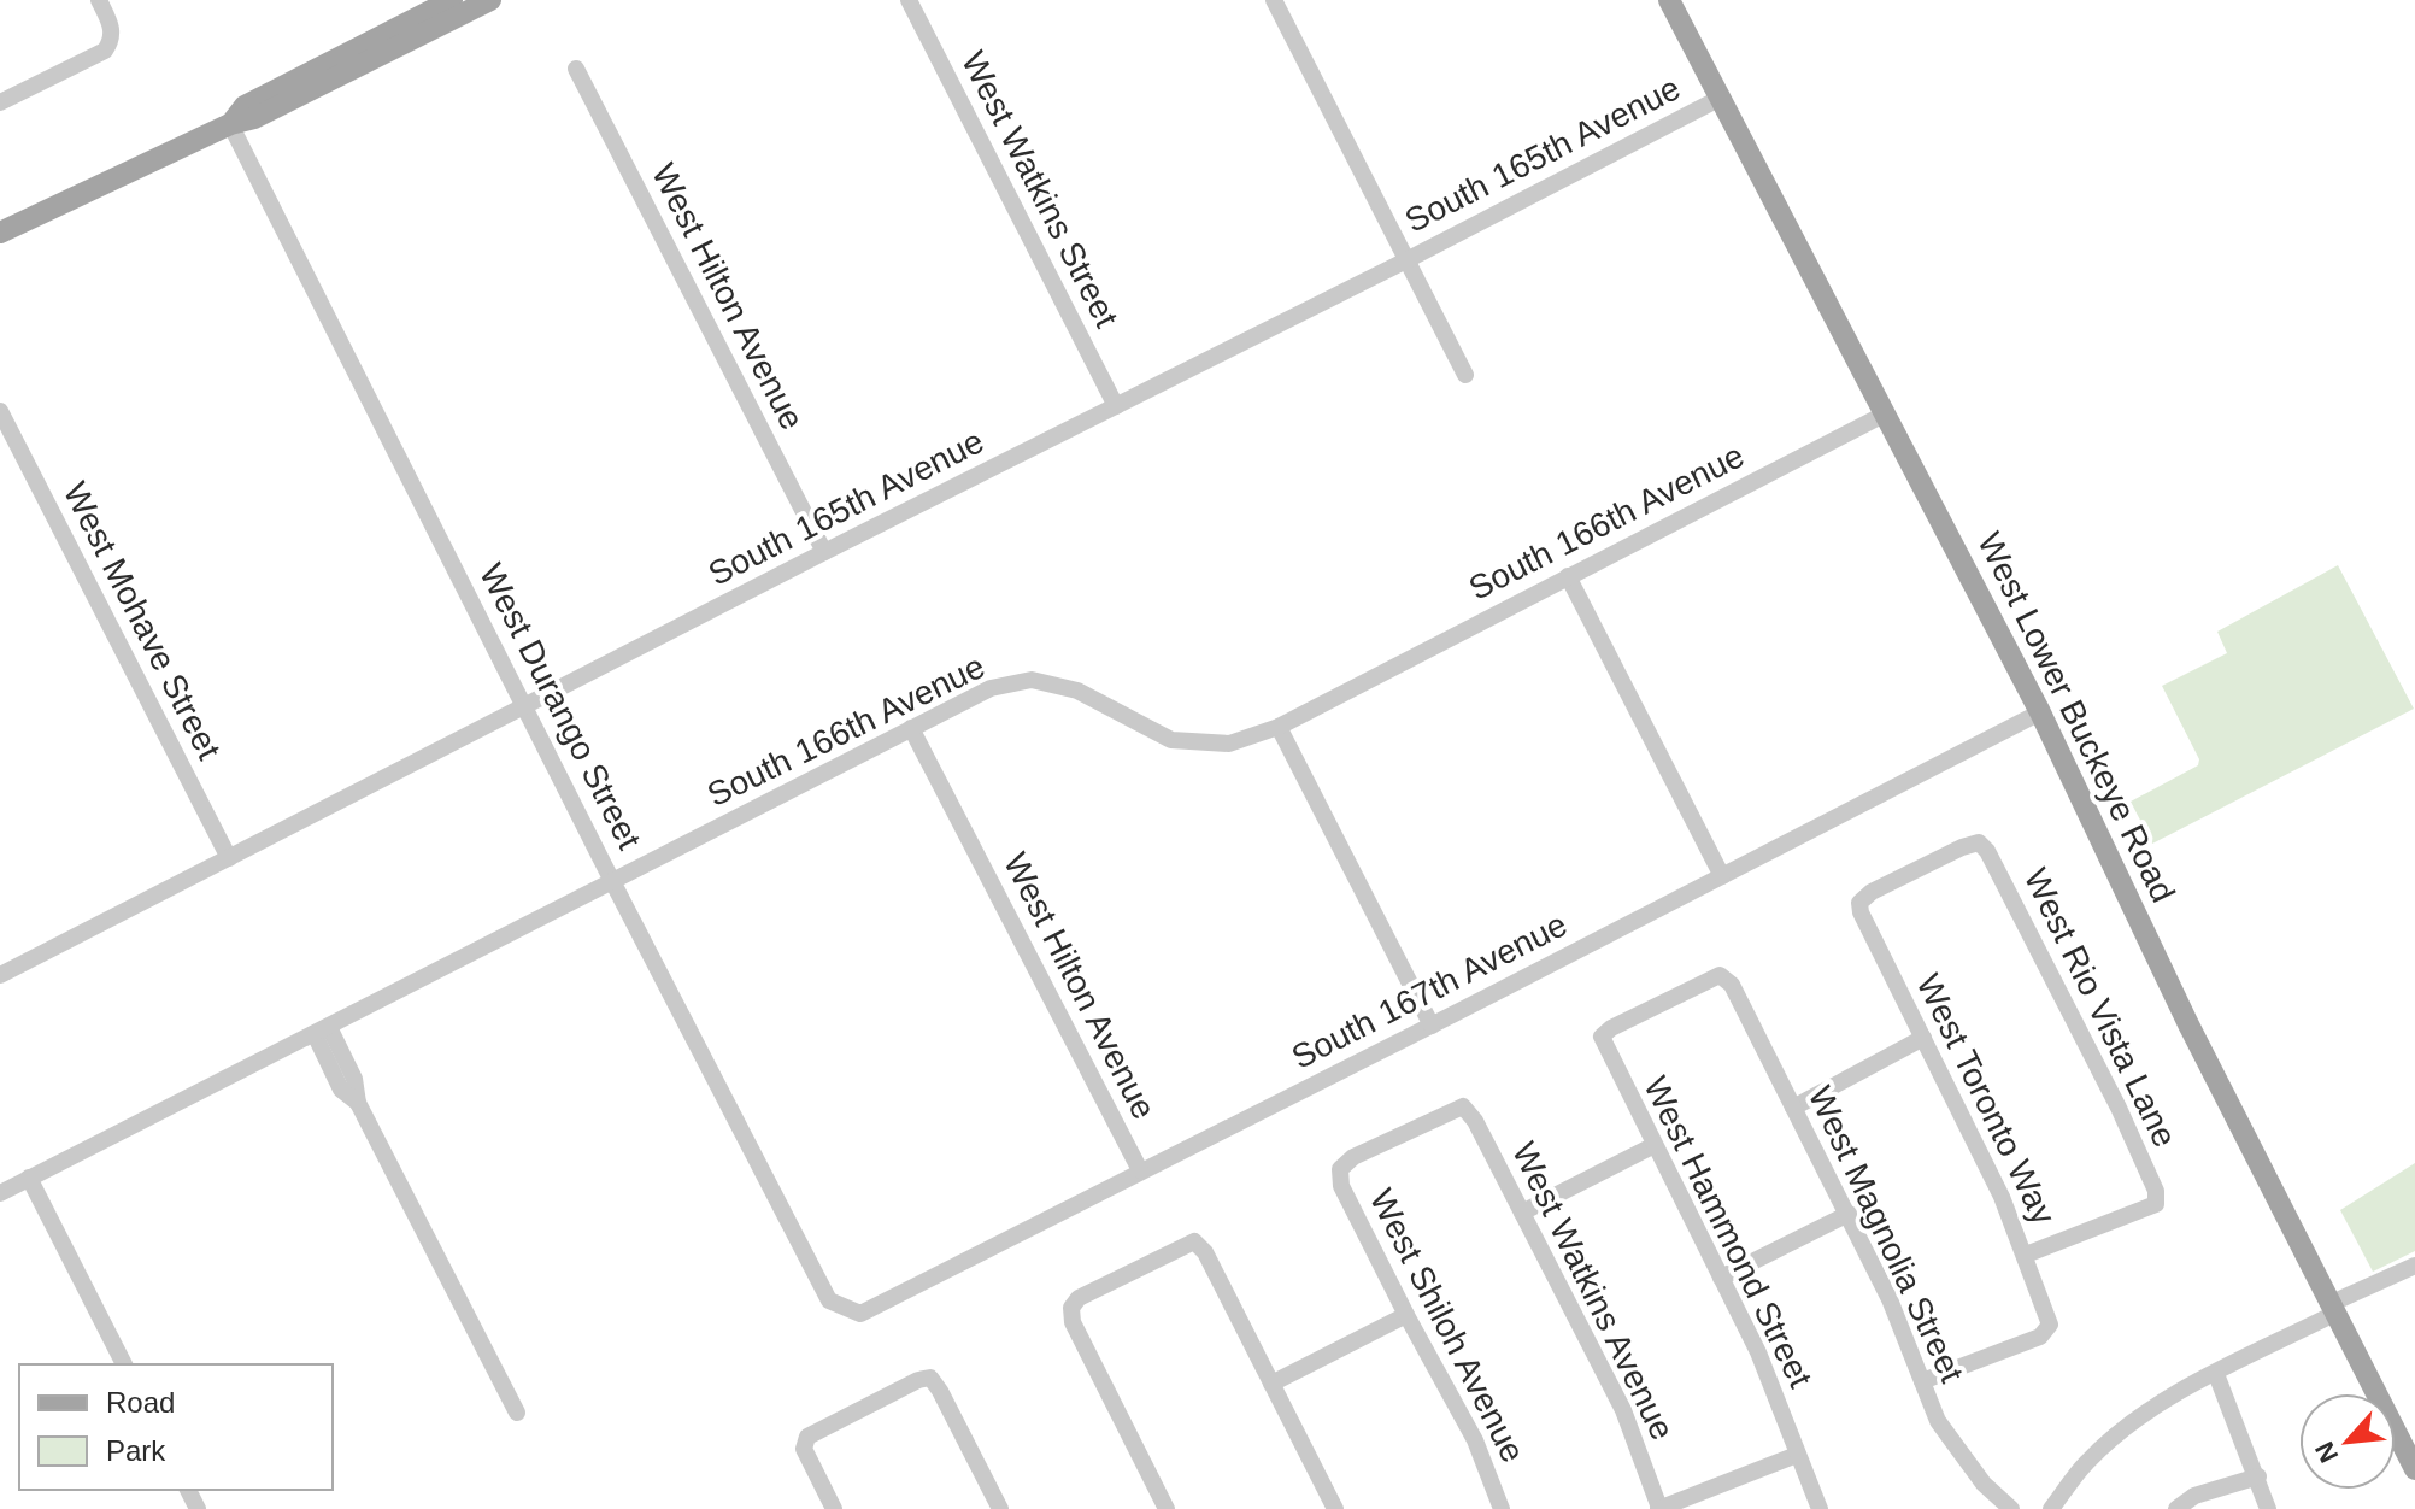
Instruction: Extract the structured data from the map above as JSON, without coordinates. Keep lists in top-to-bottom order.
{
  "streets": {
    "main road": ["West Lower Buckeye Road"],
    "street": [
      "South 165th Avenue",
      "West Watkins Street",
      "West Hilton Avenue",
      "South 166th Avenue",
      "West Mohave Street",
      "West Durango Street",
      "South 167th Avenue",
      "West Rio Vista Lane",
      "West Toronto Way",
      "West Hammond Street",
      "West Magnolia Street",
      "West Watkins Avenue",
      "West Shiloh Avenue"
    ]
  },
  "crossings": [
    ["South 165th Avenue", "West Watkins Street"],
    ["South 165th Avenue", "West Hilton Avenue"],
    ["South 165th Avenue", "West Mohave Street"],
    ["South 165th Avenue", "West Durango Street"],
    ["South 165th Avenue", "West Lower Buckeye Road"],
    ["West Hilton Avenue", "South 166th Avenue"],
    ["West Hilton Avenue", "South 167th Avenue"],
    ["South 166th Avenue", "West Durango Street"],
    ["South 166th Avenue", "West Lower Buckeye Road"],
    ["West Durango Street", "South 167th Avenue"],
    ["West Lower Buckeye Road", "South 167th Avenue"],
    ["West Rio Vista Lane", "West Toronto Way"],
    ["West Toronto Way", "West Magnolia Street"],
    ["West Hammond Street", "West Magnolia Street"],
    ["West Watkins Avenue", "West Shiloh Avenue"]
  ],
  "legend": ["Road", "Park"],
  "north": "bottom left"
}
